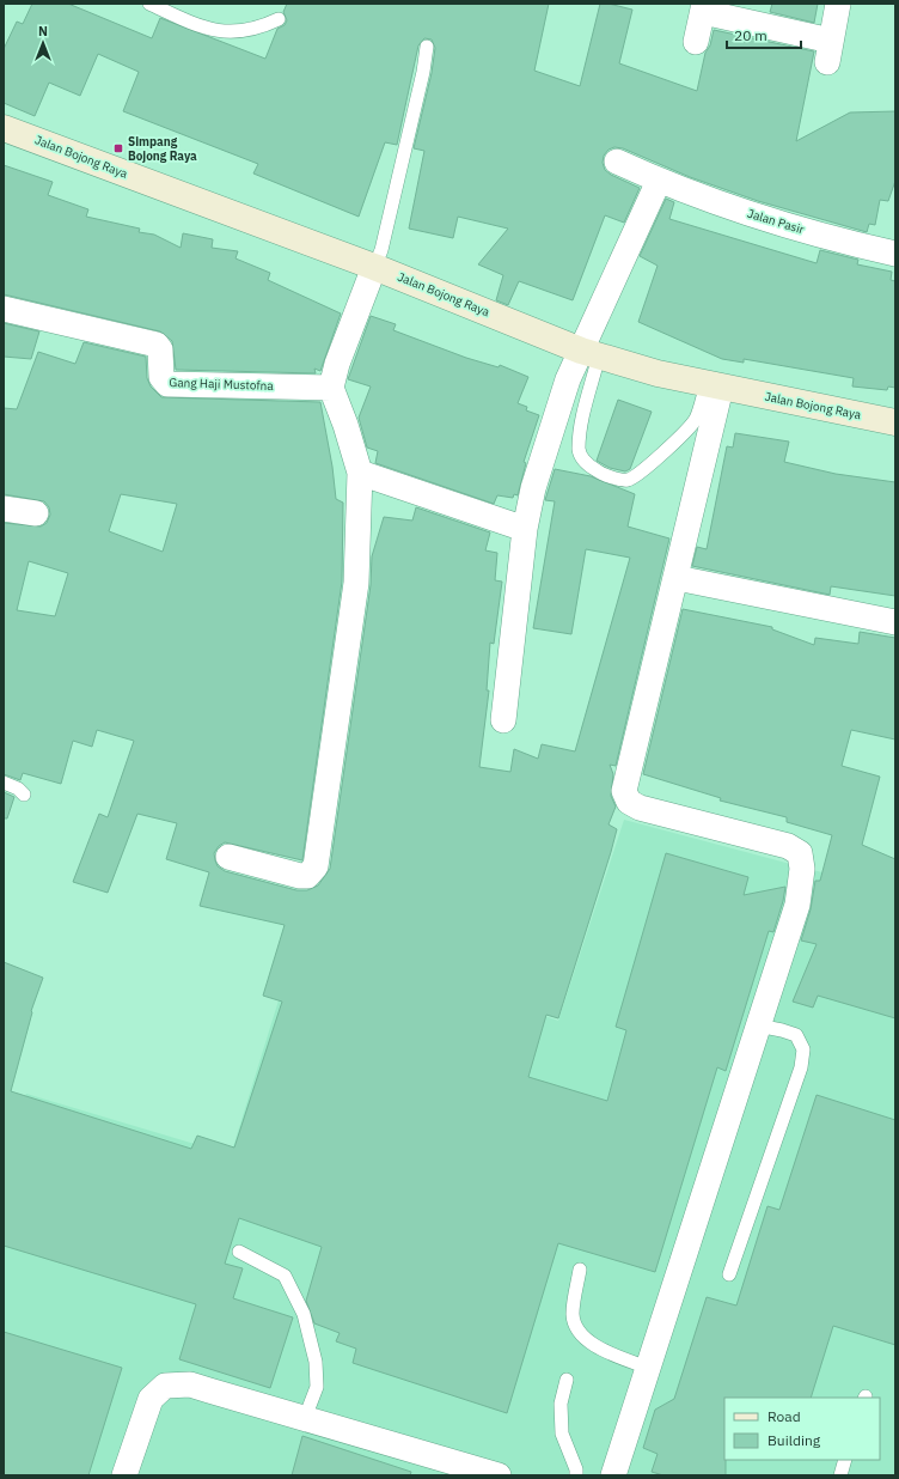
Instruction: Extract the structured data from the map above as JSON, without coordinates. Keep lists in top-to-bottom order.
{
  "streets": {
    "street": ["Jalan Bojong Raya", "Jalan Pasir", "Gang Haji Mustofna"]
  },
  "places": {
    "transit": ["Simpang Bojong Raya"]
  },
  "legend": ["Road", "Building"],
  "scale_bar": "20 m",
  "north": "top"
}
